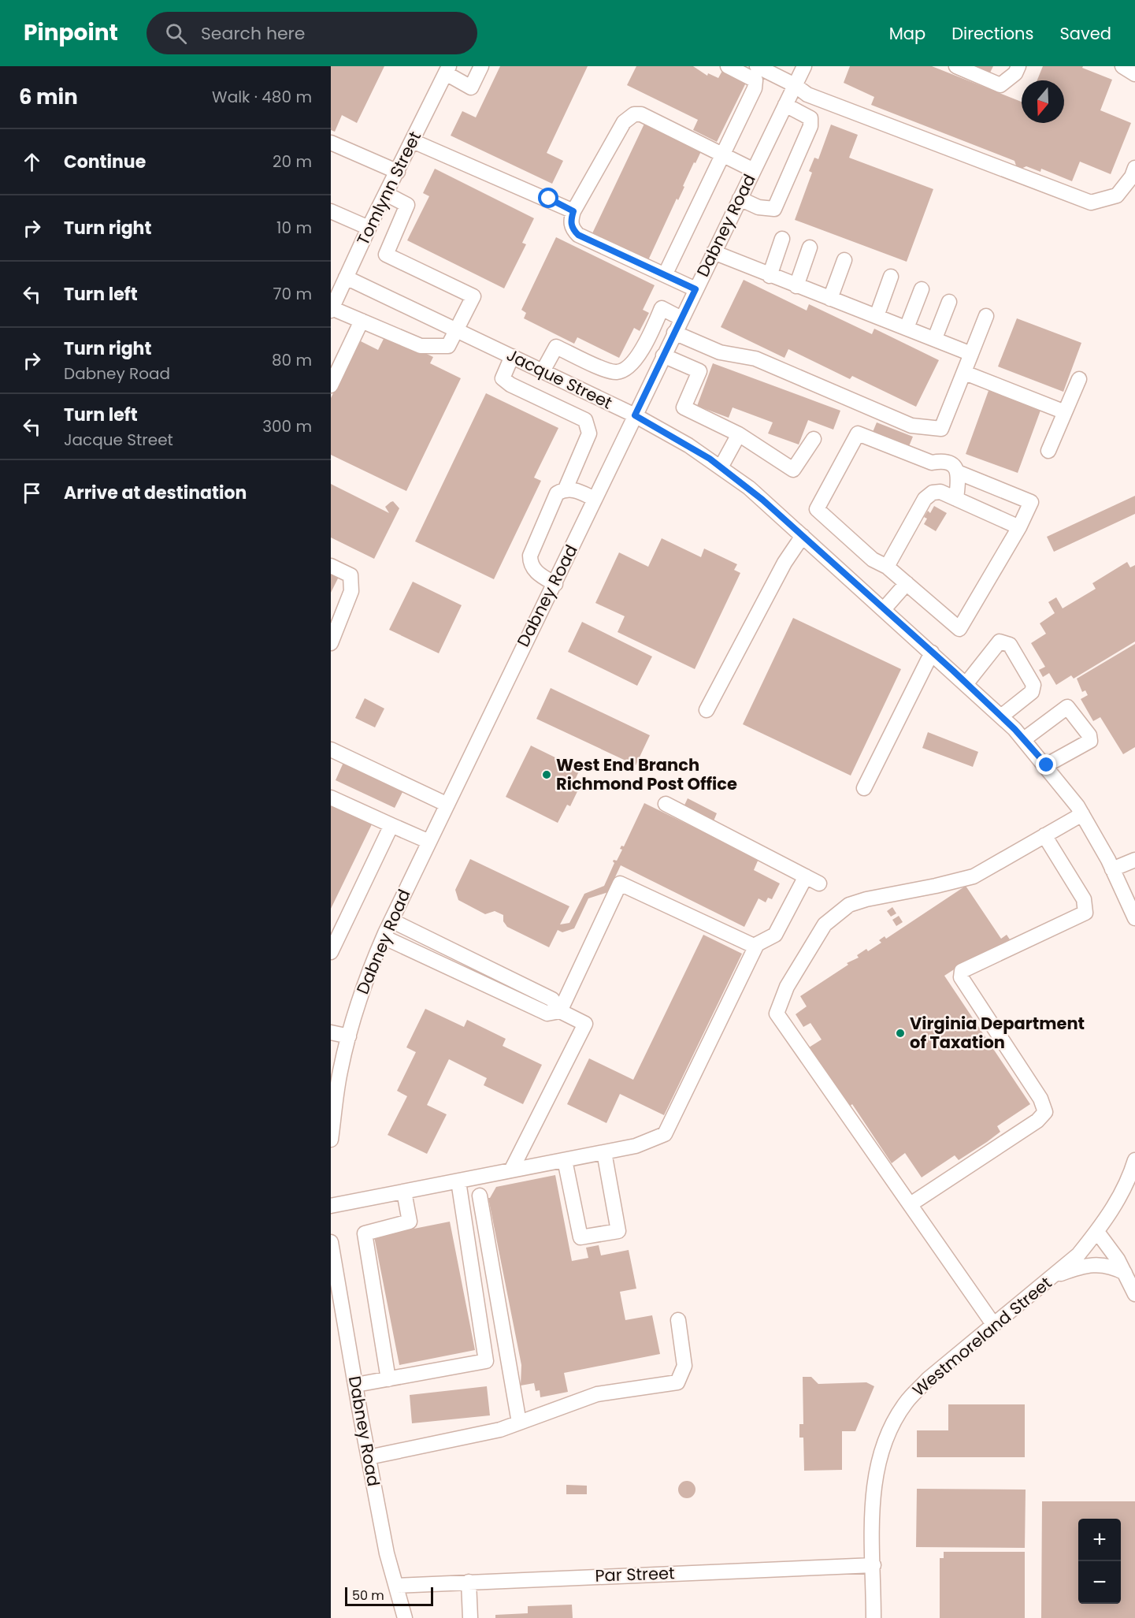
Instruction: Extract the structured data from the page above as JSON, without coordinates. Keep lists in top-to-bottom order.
{
  "streets": {
    "street": [
      "Tomlynn Street",
      "Dabney Road",
      "Jacque Street",
      "Westmoreland Street",
      "Par Street"
    ]
  },
  "crossings": [
    ["Tomlynn Street", "Jacque Street"],
    ["Dabney Road", "Jacque Street"],
    ["Dabney Road", "Par Street"],
    ["Westmoreland Street", "Par Street"]
  ],
  "places": ["West End Branch Richmond Post Office", "Virginia Department of Taxation"],
  "scale_bar": "50 m",
  "north": "bottom",
  "page": {
    "header": "Pinpoint",
    "search": "Search here",
    "nav": ["Map", "Directions", "Saved"],
    "heading": ["6 min", "Walk · 480 m"],
    "list": [
      ["Continue", "20 m"],
      ["Turn right", "10 m"],
      ["Turn left", "70 m"],
      ["Turn right", "Dabney Road", "80 m"],
      ["Turn left", "Jacque Street", "300 m"],
      "Arrive at destination"
    ],
    "map_buttons": ["+", "−"],
    "scale": "50 m"
  }
}
